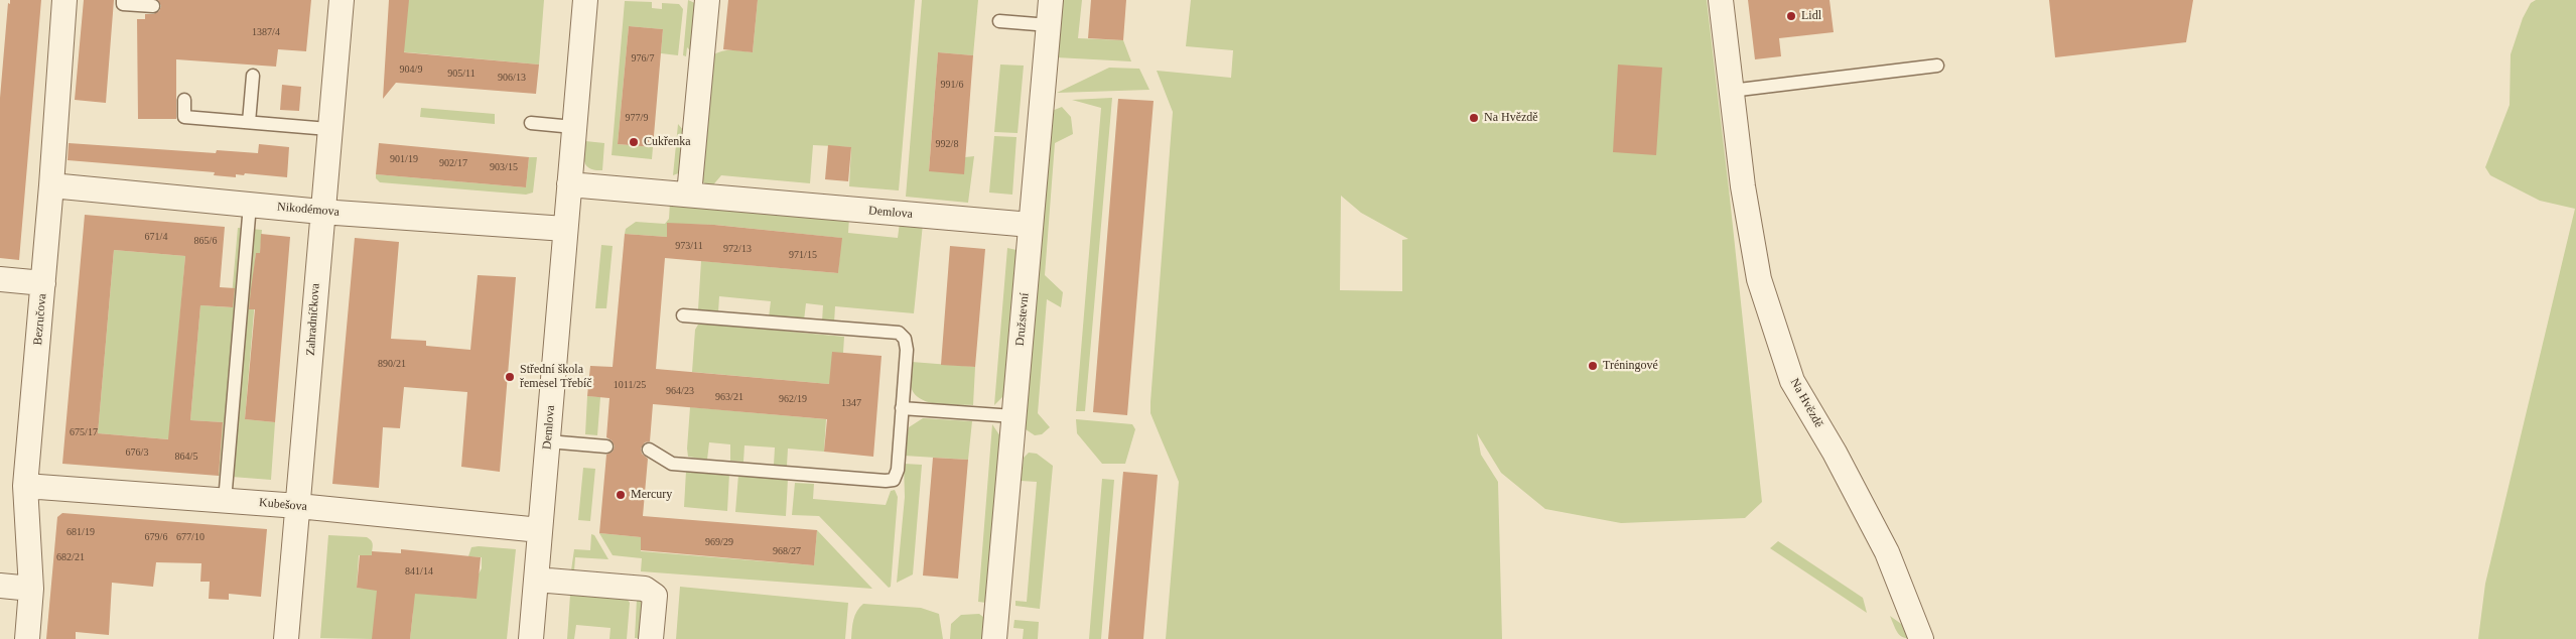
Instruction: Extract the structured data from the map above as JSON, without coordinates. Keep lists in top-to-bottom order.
{
  "streets": {
    "street": [
      "Nikodémova",
      "Demlova",
      "Bezručova",
      "Zahradníčkova",
      "Družstevní",
      "Na Hvězdě",
      "Kubešova"
    ]
  },
  "crossings": [
    ["Nikodémova", "Demlova"],
    ["Nikodémova", "Bezručova"],
    ["Nikodémova", "Zahradníčkova"],
    ["Demlova", "Družstevní"],
    ["Demlova", "Kubešova"],
    ["Bezručova", "Kubešova"],
    ["Zahradníčkova", "Kubešova"]
  ],
  "places": [
    "Lidl",
    "Na Hvězdě",
    "Cukřenka",
    "Tréningové",
    "Střední škola řemesel Třebíč",
    "Mercury"
  ],
  "house_numbers": [
    "1387/4",
    "976/7",
    "904/9",
    "905/11",
    "906/13",
    "991/6",
    "977/9",
    "992/8",
    "901/19",
    "902/17",
    "903/15",
    "671/4",
    "865/6",
    "973/11",
    "972/13",
    "971/15",
    "890/21",
    "1011/25",
    "964/23",
    "963/21",
    "962/19",
    "1347",
    "675/17",
    "676/3",
    "864/5",
    "681/19",
    "679/6",
    "677/10",
    "969/29",
    "968/27",
    "682/21",
    "841/14"
  ]
}
